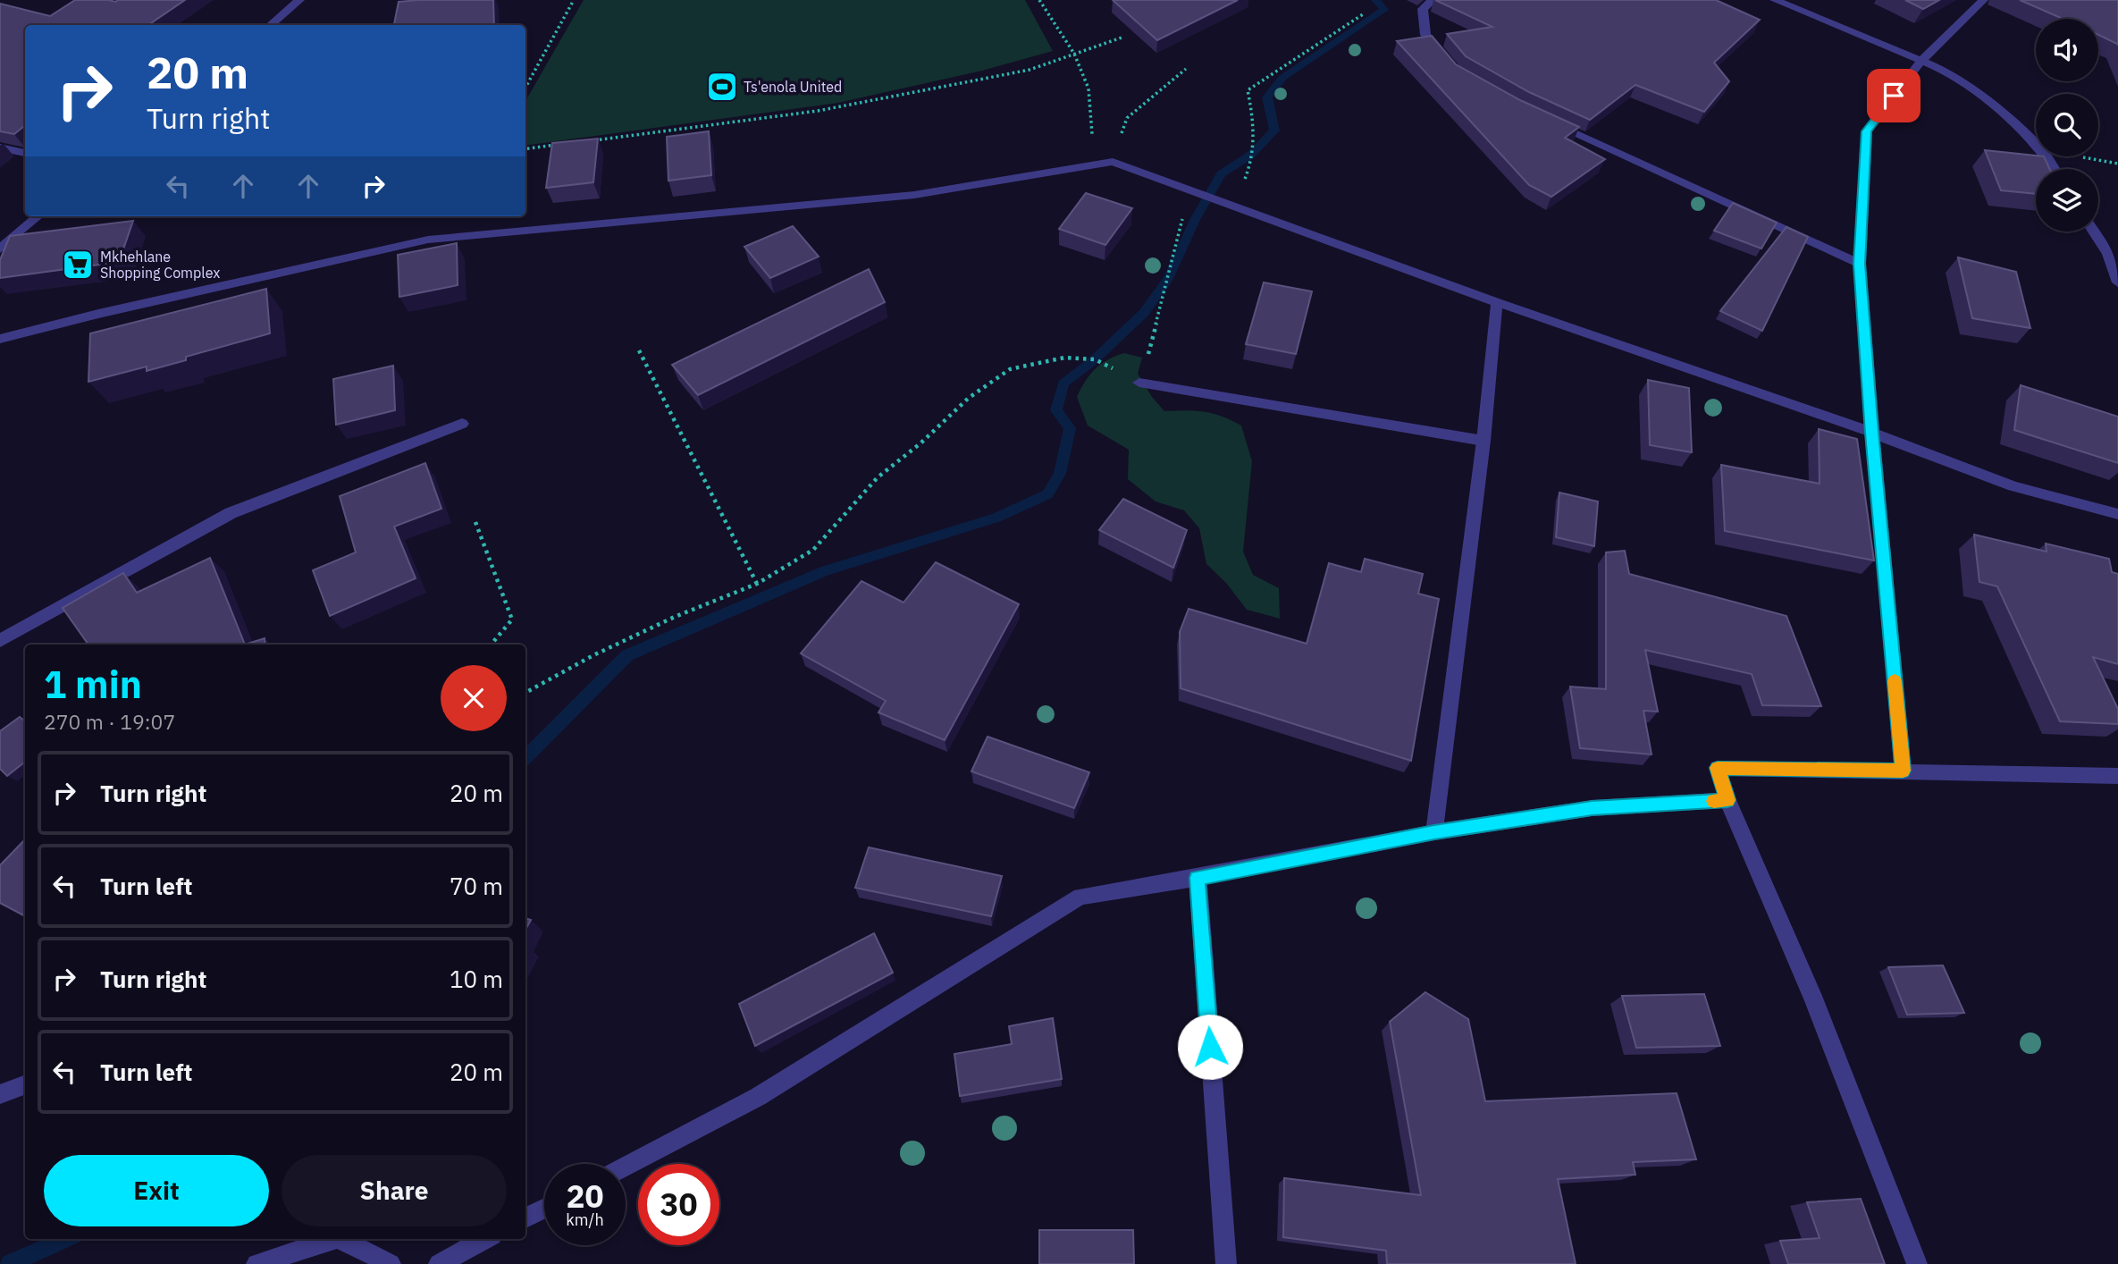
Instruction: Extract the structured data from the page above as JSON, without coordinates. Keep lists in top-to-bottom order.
{
  "places": {
    "sports": ["Ts'enola United"],
    "supermarket": ["Mkhehlane Shopping Complex"]
  },
  "page": {
    "turn": ["20 m", "Turn right"],
    "heading": ["1 min", "270 m · 19:07"],
    "list": [
      {
        "name": "Turn right",
        "value": "20 m"
      },
      {
        "name": "Turn left",
        "value": "70 m"
      },
      {
        "name": "Turn right",
        "value": "10 m"
      },
      {
        "name": "Turn left",
        "value": "20 m"
      }
    ],
    "buttons": ["Exit", "Share"],
    "speed": "20 km/h",
    "limit": "30"
  }
}
